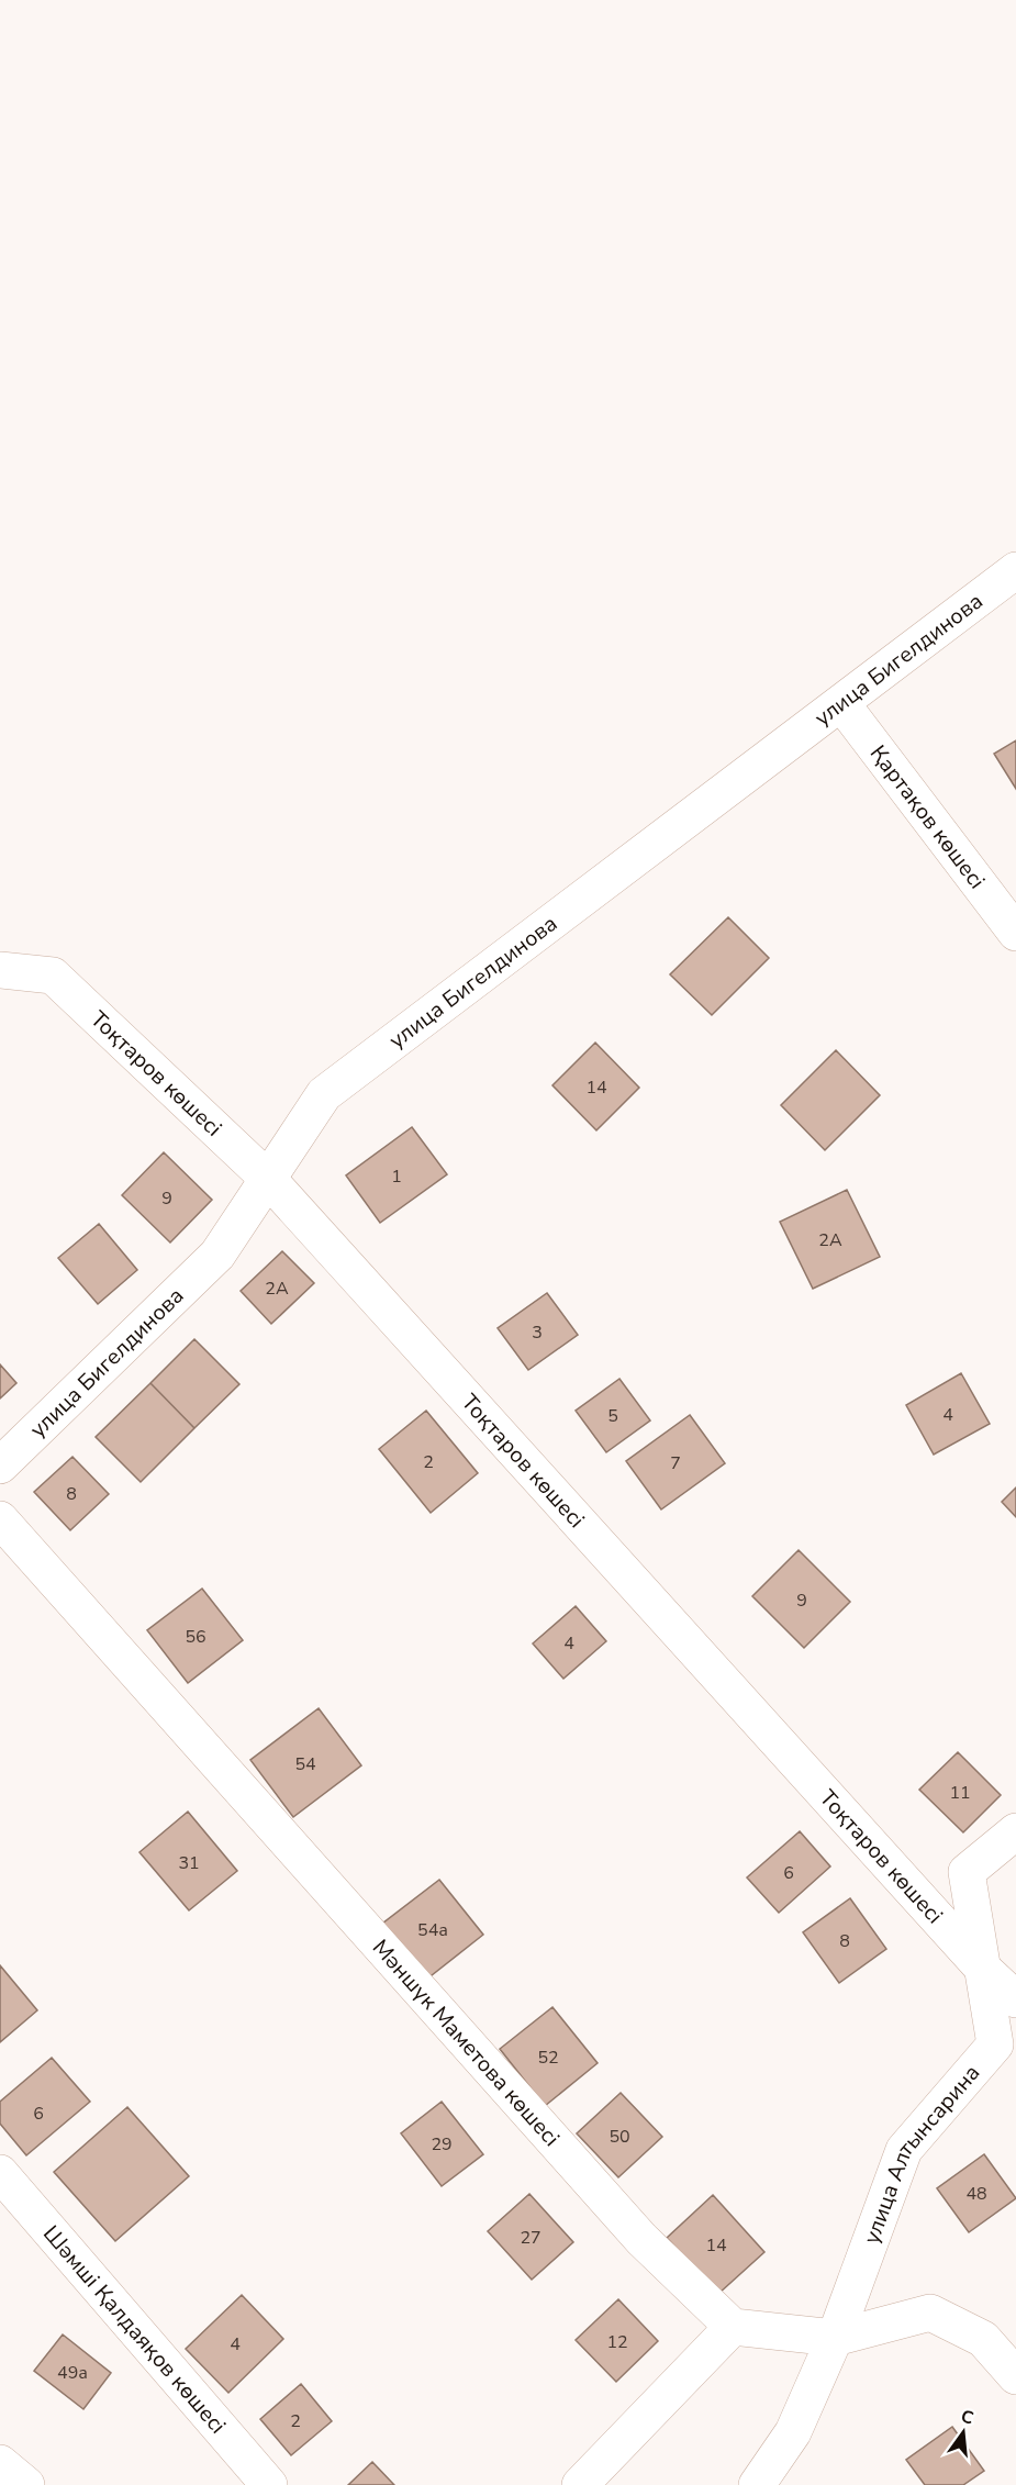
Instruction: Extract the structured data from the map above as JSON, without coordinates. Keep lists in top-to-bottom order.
{
  "streets": {
    "street": [
      "улица Бигелдинова",
      "Қартақов көшесі",
      "Тоқтаров көшесі",
      "Мәншүк Маметова көшесі",
      "улица Алтынсарина",
      "Шәмші Қалдаяқов көшесі"
    ]
  },
  "crossings": [
    ["улица Бигелдинова", "Қартақов көшесі"],
    ["улица Бигелдинова", "Тоқтаров көшесі"],
    ["Тоқтаров көшесі", "улица Алтынсарина"]
  ],
  "house_numbers": [
    "14",
    "1",
    "9",
    "2А",
    "2А",
    "3",
    "4",
    "5",
    "2",
    "7",
    "8",
    "9",
    "56",
    "4",
    "54",
    "11",
    "31",
    "6",
    "54а",
    "8",
    "52",
    "6",
    "50",
    "29",
    "48",
    "27",
    "14",
    "12",
    "4",
    "49а",
    "2"
  ],
  "north": "top"
}
